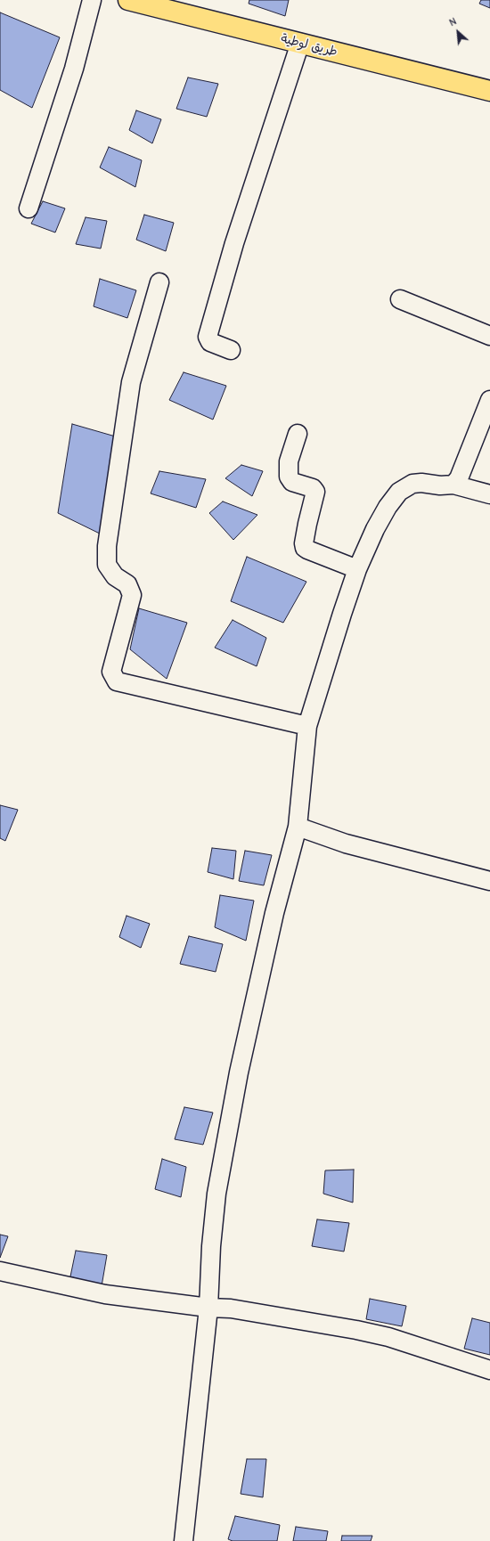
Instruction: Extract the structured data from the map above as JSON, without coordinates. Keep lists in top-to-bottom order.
{
  "streets": {
    "main road": ["طريق لوطية"]
  },
  "north": "top left"
}
